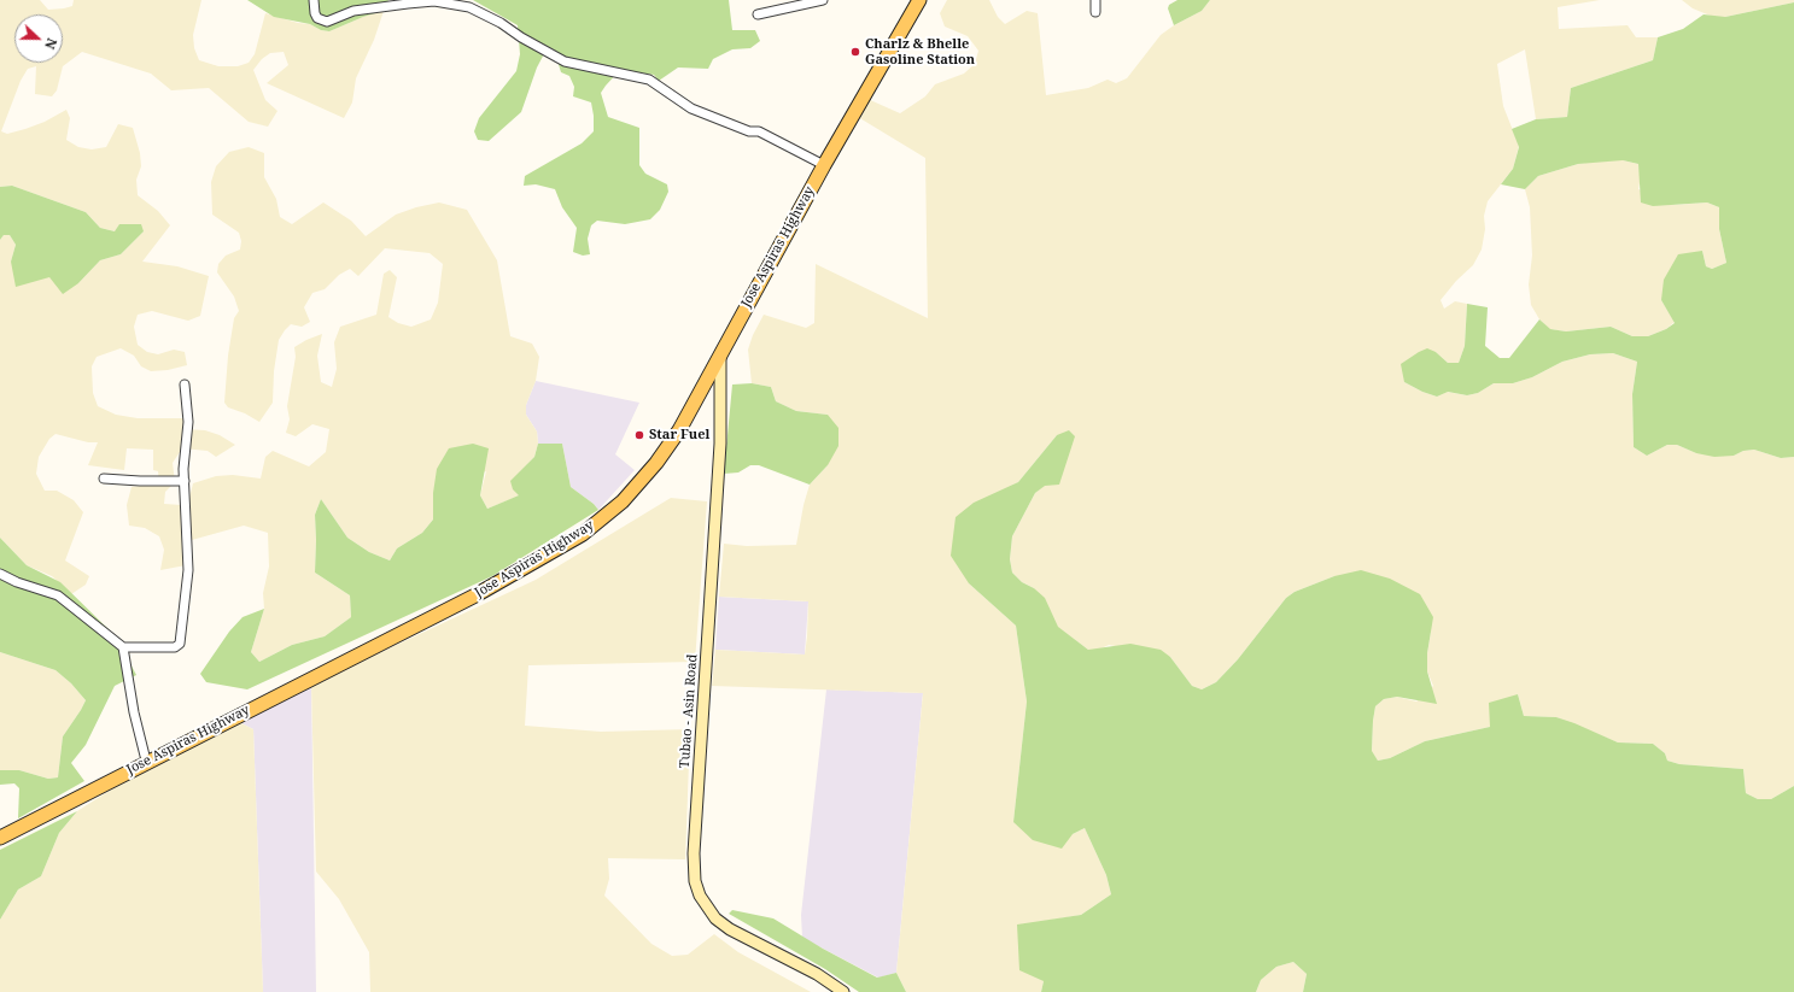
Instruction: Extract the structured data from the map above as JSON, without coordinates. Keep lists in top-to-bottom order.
{
  "streets": {
    "main road": ["Jose Aspiras Highway", "Tubao - Asin Road"]
  },
  "crossings": [
    ["Jose Aspiras Highway", "Tubao - Asin Road"]
  ],
  "places": ["Charlz & Bhelle Gasoline Station", "Star Fuel"],
  "north": "right"
}
